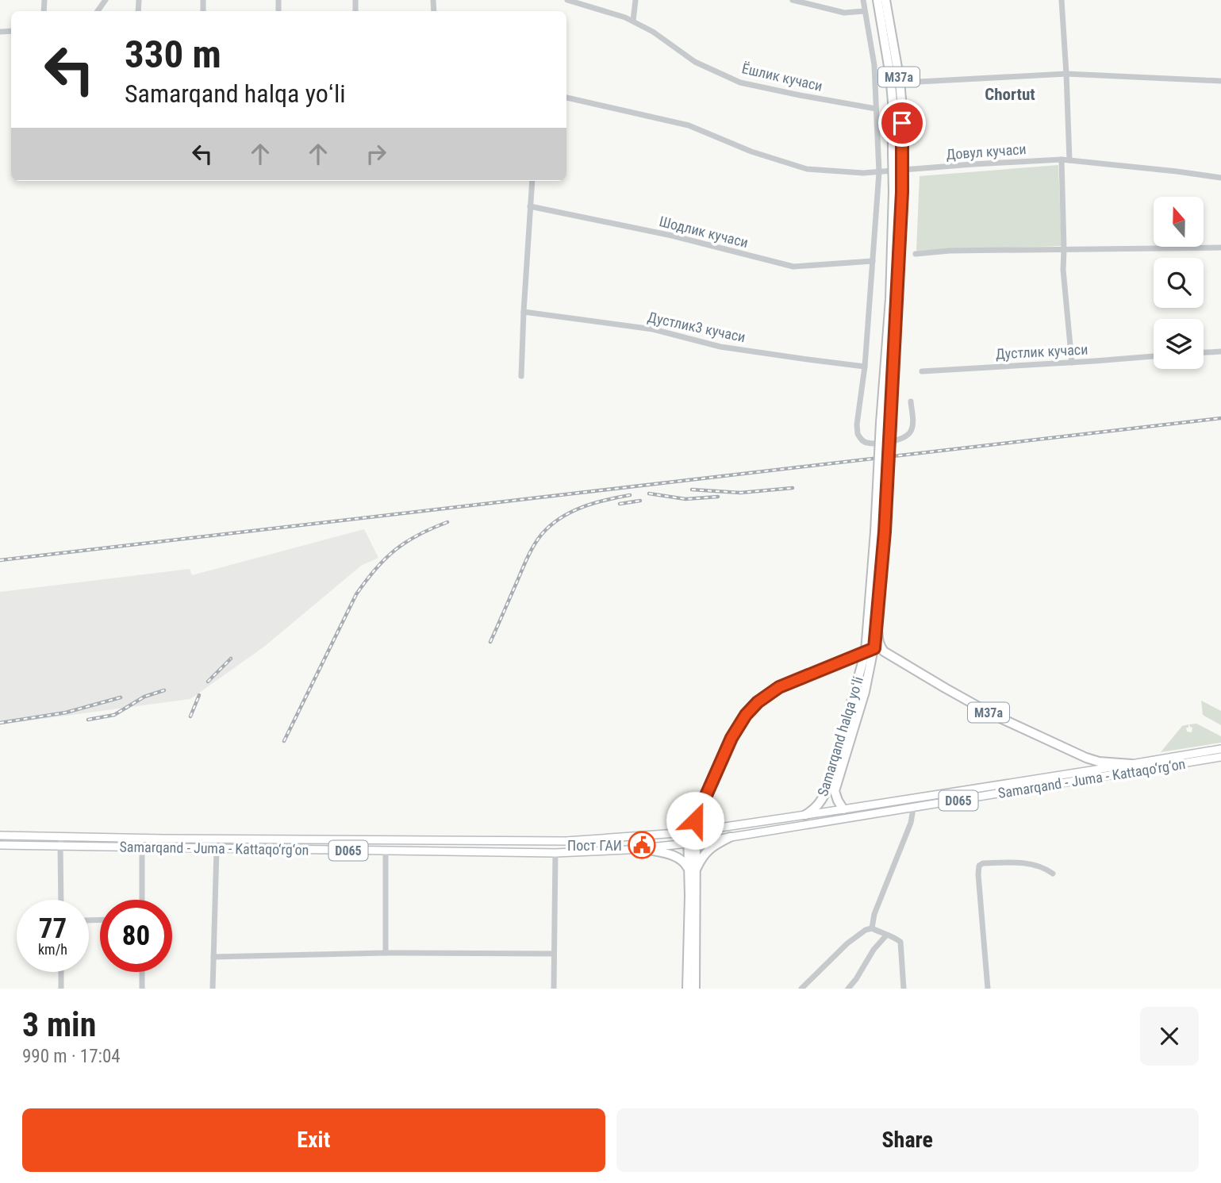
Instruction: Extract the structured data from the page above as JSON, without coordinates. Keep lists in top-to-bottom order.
{
  "streets": {
    "highway": ["M37a", "Samarqand halqa yoʻli"],
    "main road": ["Samarqand - Juma - Kattaqo‘rg‘on", "D065"],
    "street": [
      "Ёшлик кучаси",
      "Довул кучаси",
      "Шодлик кучаси",
      "Дустлик3 кучаси",
      "Дустлик кучаси"
    ]
  },
  "crossings": [
    ["M37a", "Samarqand halqa yoʻli"],
    ["M37a", "Samarqand - Juma - Kattaqo‘rg‘on"],
    ["Samarqand halqa yoʻli", "Samarqand - Juma - Kattaqo‘rg‘on"]
  ],
  "districts": ["Chortut"],
  "places": {
    "public building": ["Пост ГАИ"]
  },
  "north": "top",
  "page": {
    "turn": ["330 m", "Samarqand halqa yoʻli"],
    "speed": "77 km/h",
    "limit": "80",
    "heading": ["3 min", "990 m · 17:04"],
    "buttons": ["Exit", "Share"]
  }
}
